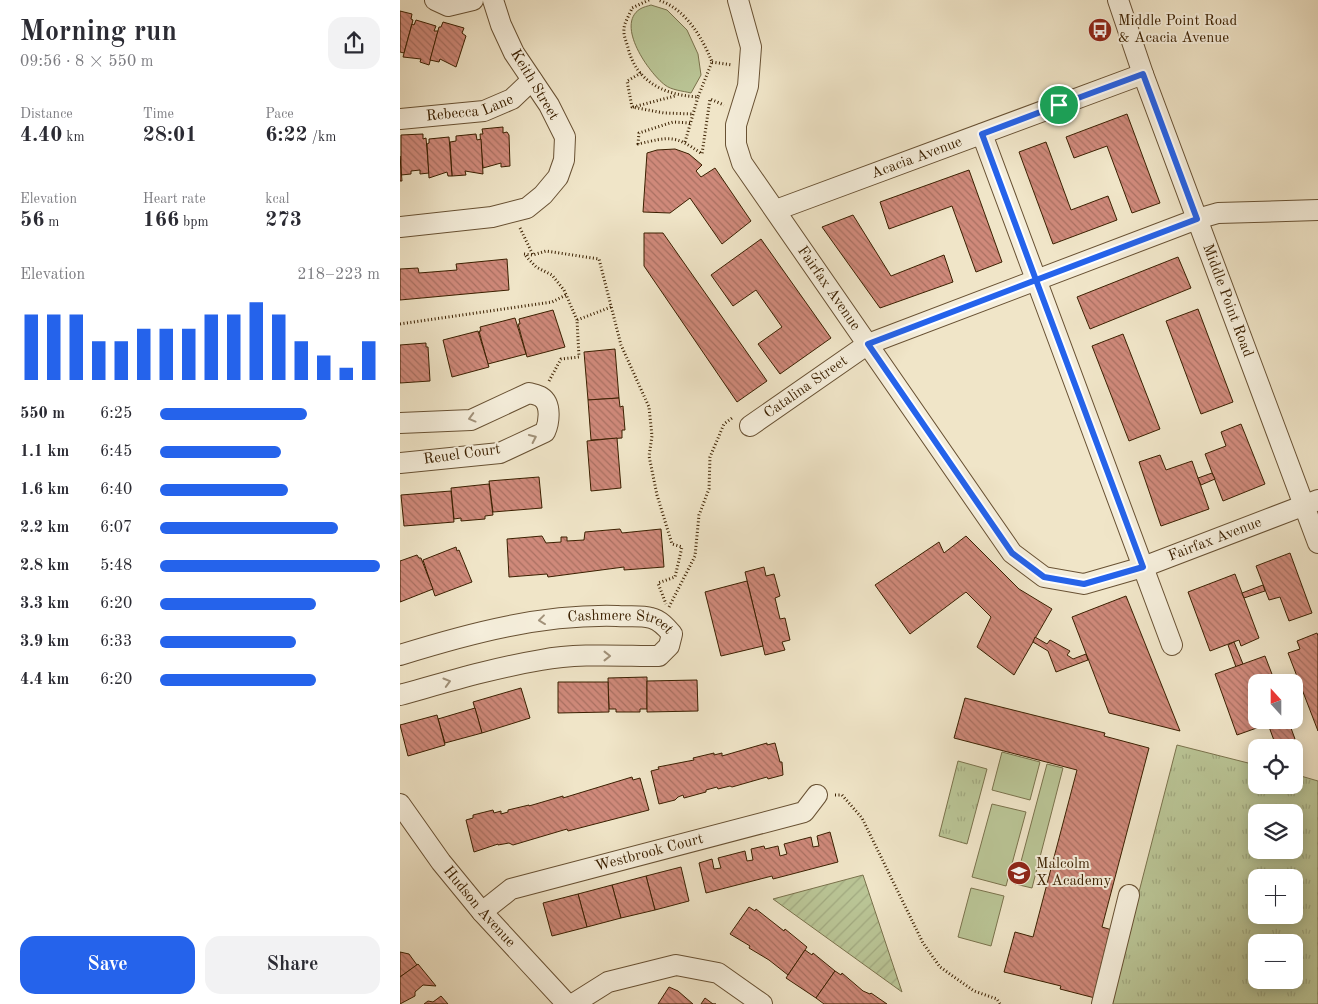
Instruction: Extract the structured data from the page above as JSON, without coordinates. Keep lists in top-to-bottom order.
{
  "streets": {
    "street": [
      "Keith Street",
      "Rebecca Lane",
      "Acacia Avenue",
      "Fairfax Avenue",
      "Middle Point Road",
      "Catalina Street",
      "Reuel Court",
      "Cashmere Street",
      "Westbrook Court",
      "Hudson Avenue"
    ]
  },
  "crossings": [
    ["Keith Street", "Rebecca Lane"],
    ["Acacia Avenue", "Fairfax Avenue"],
    ["Acacia Avenue", "Middle Point Road"],
    ["Fairfax Avenue", "Middle Point Road"],
    ["Fairfax Avenue", "Catalina Street"],
    ["Middle Point Road", "Catalina Street"],
    ["Westbrook Court", "Hudson Avenue"]
  ],
  "one_way": ["Reuel Court"],
  "places": {
    "bus stop": ["Middle Point Road & Acacia Avenue"],
    "school or university": ["Malcolm X Academy"]
  },
  "north": "top",
  "page": {
    "heading": ["Morning run", "09:56 · 8 × 550 m"],
    "stats": [
      ["Distance", "4.40 km"],
      ["Time", "28:01"],
      ["Pace", "6:22 /km"],
      ["Elevation", "56 m"],
      ["Heart rate", "166 bpm"],
      ["kcal", "273"]
    ],
    "chart": ["Elevation", "218–223 m"],
    "list": [
      {
        "name": "550 m",
        "note": "6:25"
      },
      {
        "name": "1.1 km",
        "note": "6:45"
      },
      {
        "name": "1.6 km",
        "note": "6:40"
      },
      {
        "name": "2.2 km",
        "note": "6:07"
      },
      {
        "name": "2.8 km",
        "note": "5:48"
      },
      {
        "name": "3.3 km",
        "note": "6:20"
      },
      {
        "name": "3.9 km",
        "note": "6:33"
      },
      {
        "name": "4.4 km",
        "note": "6:20"
      }
    ],
    "map_buttons": ["+", "−"],
    "buttons": ["Save", "Share"]
  }
}
